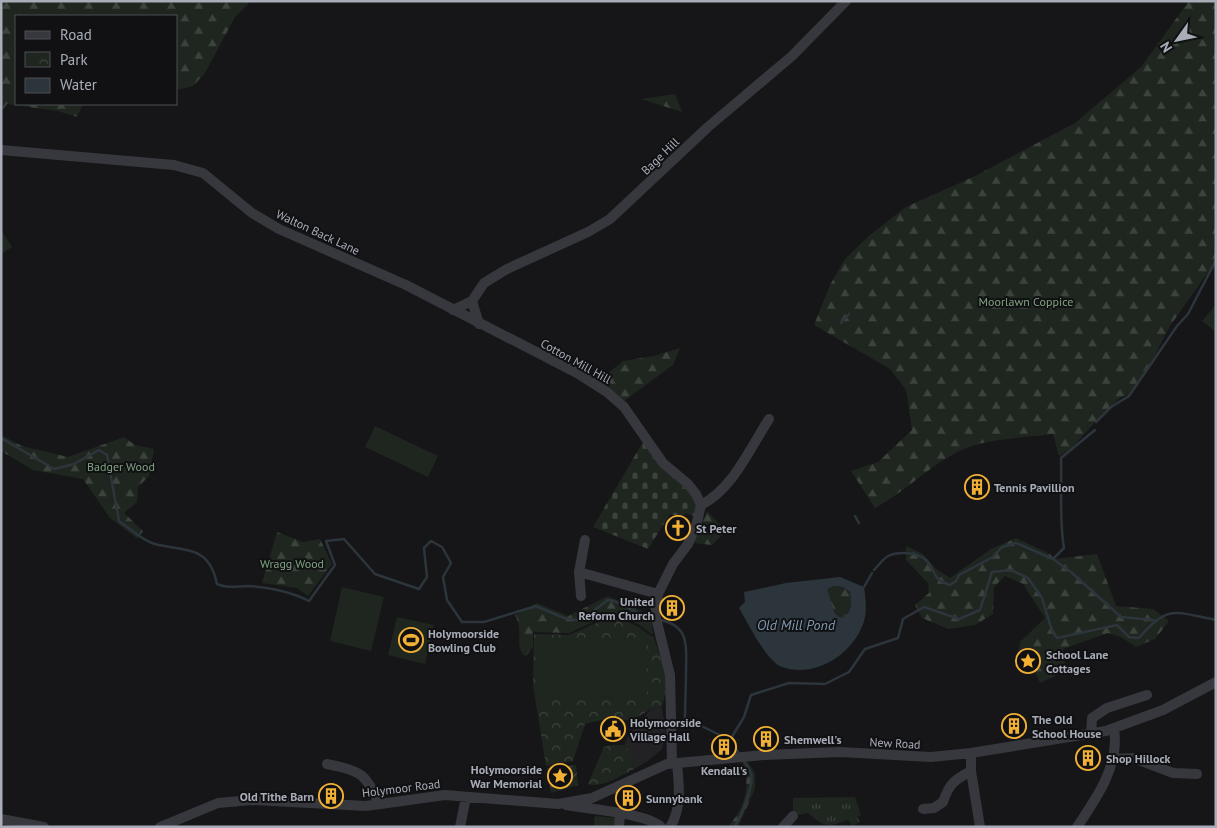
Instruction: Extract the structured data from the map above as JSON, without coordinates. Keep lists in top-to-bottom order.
{
  "streets": {
    "street": [
      "Bage Hill",
      "Walton Back Lane",
      "Cotton Mill Hill",
      "New Road",
      "Holymoor Road"
    ]
  },
  "crossings": [
    ["Bage Hill", "Walton Back Lane"],
    ["Bage Hill", "Cotton Mill Hill"],
    ["Walton Back Lane", "Cotton Mill Hill"],
    ["New Road", "Holymoor Road"]
  ],
  "water": ["Old Mill Pond"],
  "parks": ["Moorlawn Coppice", "Badger Wood", "Wragg Wood"],
  "places": {
    "building": [
      "Tennis Pavillion",
      "United Reform Church",
      "The Old School House",
      "Shemwell's",
      "Kendall's",
      "Shop Hillock",
      "Old Tithe Barn",
      "Sunnybank"
    ],
    "church": ["St Peter"],
    "sports": ["Holymoorside Bowling Club"],
    "place": ["School Lane Cottages", "Holymoorside War Memorial"],
    "public building": ["Holymoorside Village Hall"]
  },
  "legend": ["Road", "Park", "Water"],
  "north": "bottom left"
}
